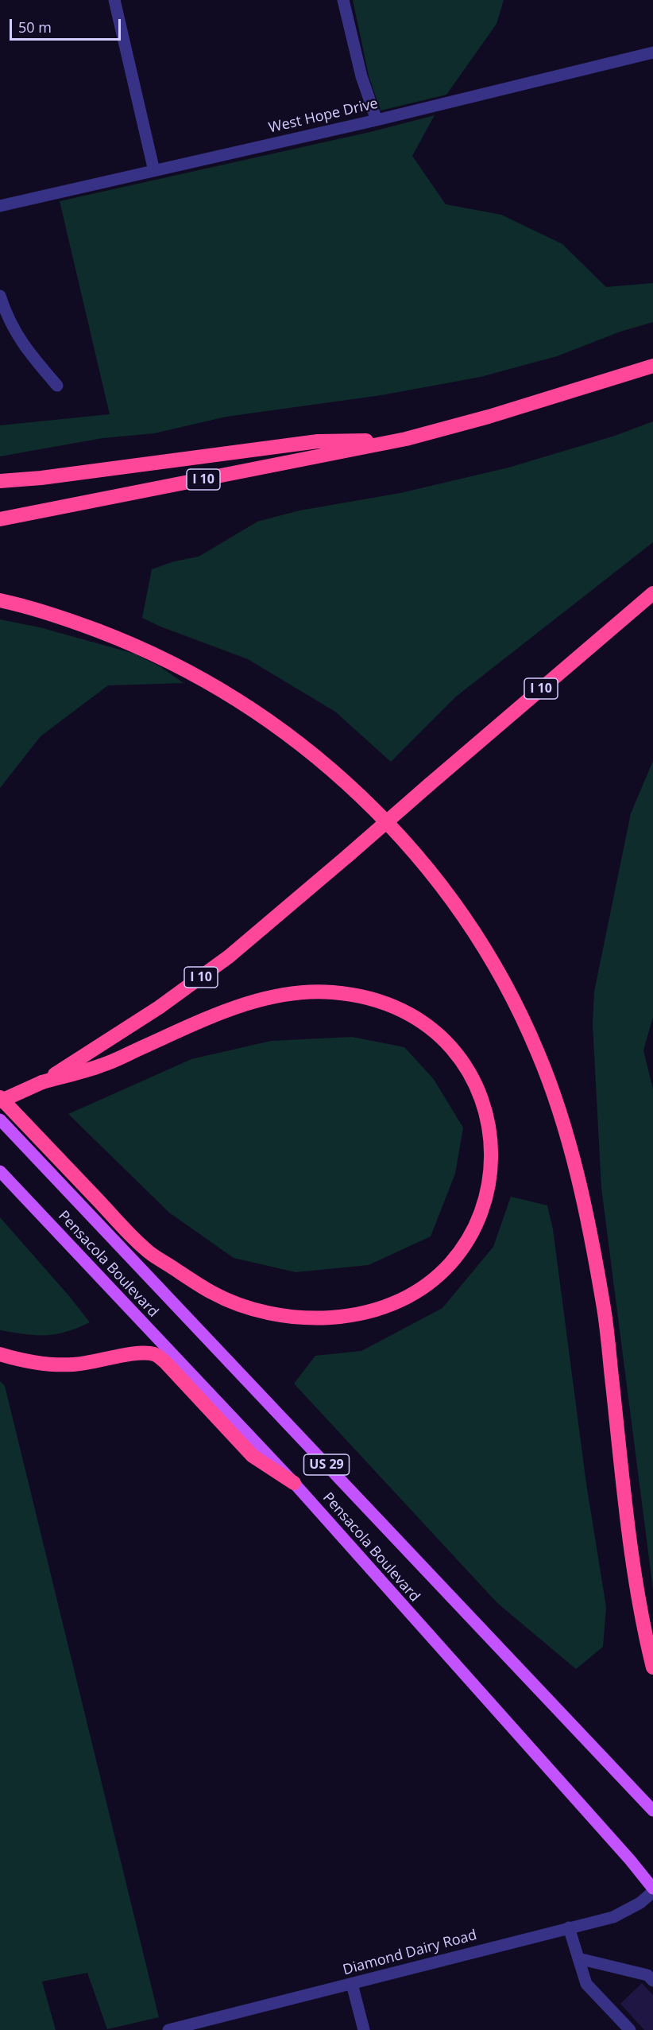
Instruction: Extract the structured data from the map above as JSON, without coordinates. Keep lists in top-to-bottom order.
{
  "streets": {
    "highway": ["I 10"],
    "main road": ["Pensacola Boulevard", "US 29"],
    "street": ["West Hope Drive", "Diamond Dairy Road"]
  },
  "crossings": [
    ["Pensacola Boulevard", "Diamond Dairy Road"]
  ],
  "scale_bar": "50 m"
}
